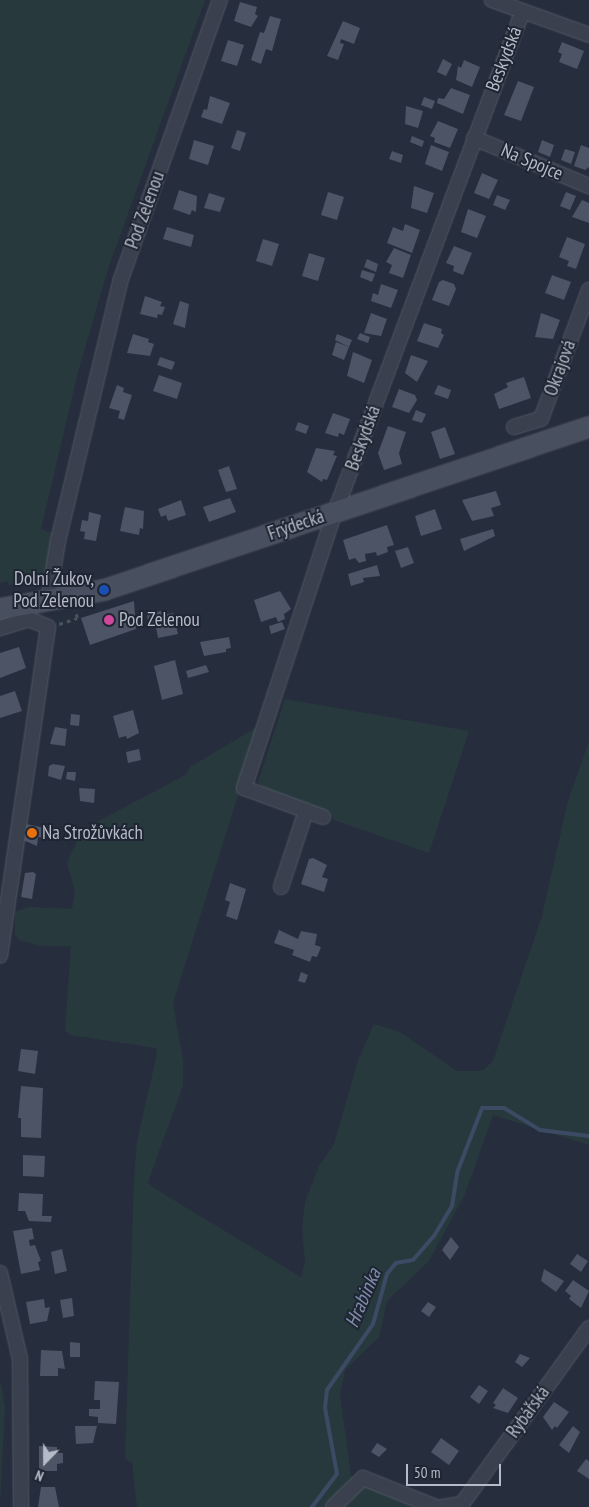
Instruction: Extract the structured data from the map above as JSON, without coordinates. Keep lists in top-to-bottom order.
{
  "streets": {
    "main road": ["Frýdecká"],
    "street": [
      "Beskydská",
      "Na Spojce",
      "Pod Zelenou",
      "Okrajová",
      "Rybářská"
    ]
  },
  "crossings": [
    ["Beskydská", "Na Spojce"],
    ["Beskydská", "Frýdecká"],
    ["Pod Zelenou", "Frýdecká"]
  ],
  "water": ["Hrabinka"],
  "places": ["Dolní Žukov, Pod Zelenou", "Pod Zelenou", "Na Strožůvkách"],
  "scale_bar": "50 m",
  "north": "bottom"
}
